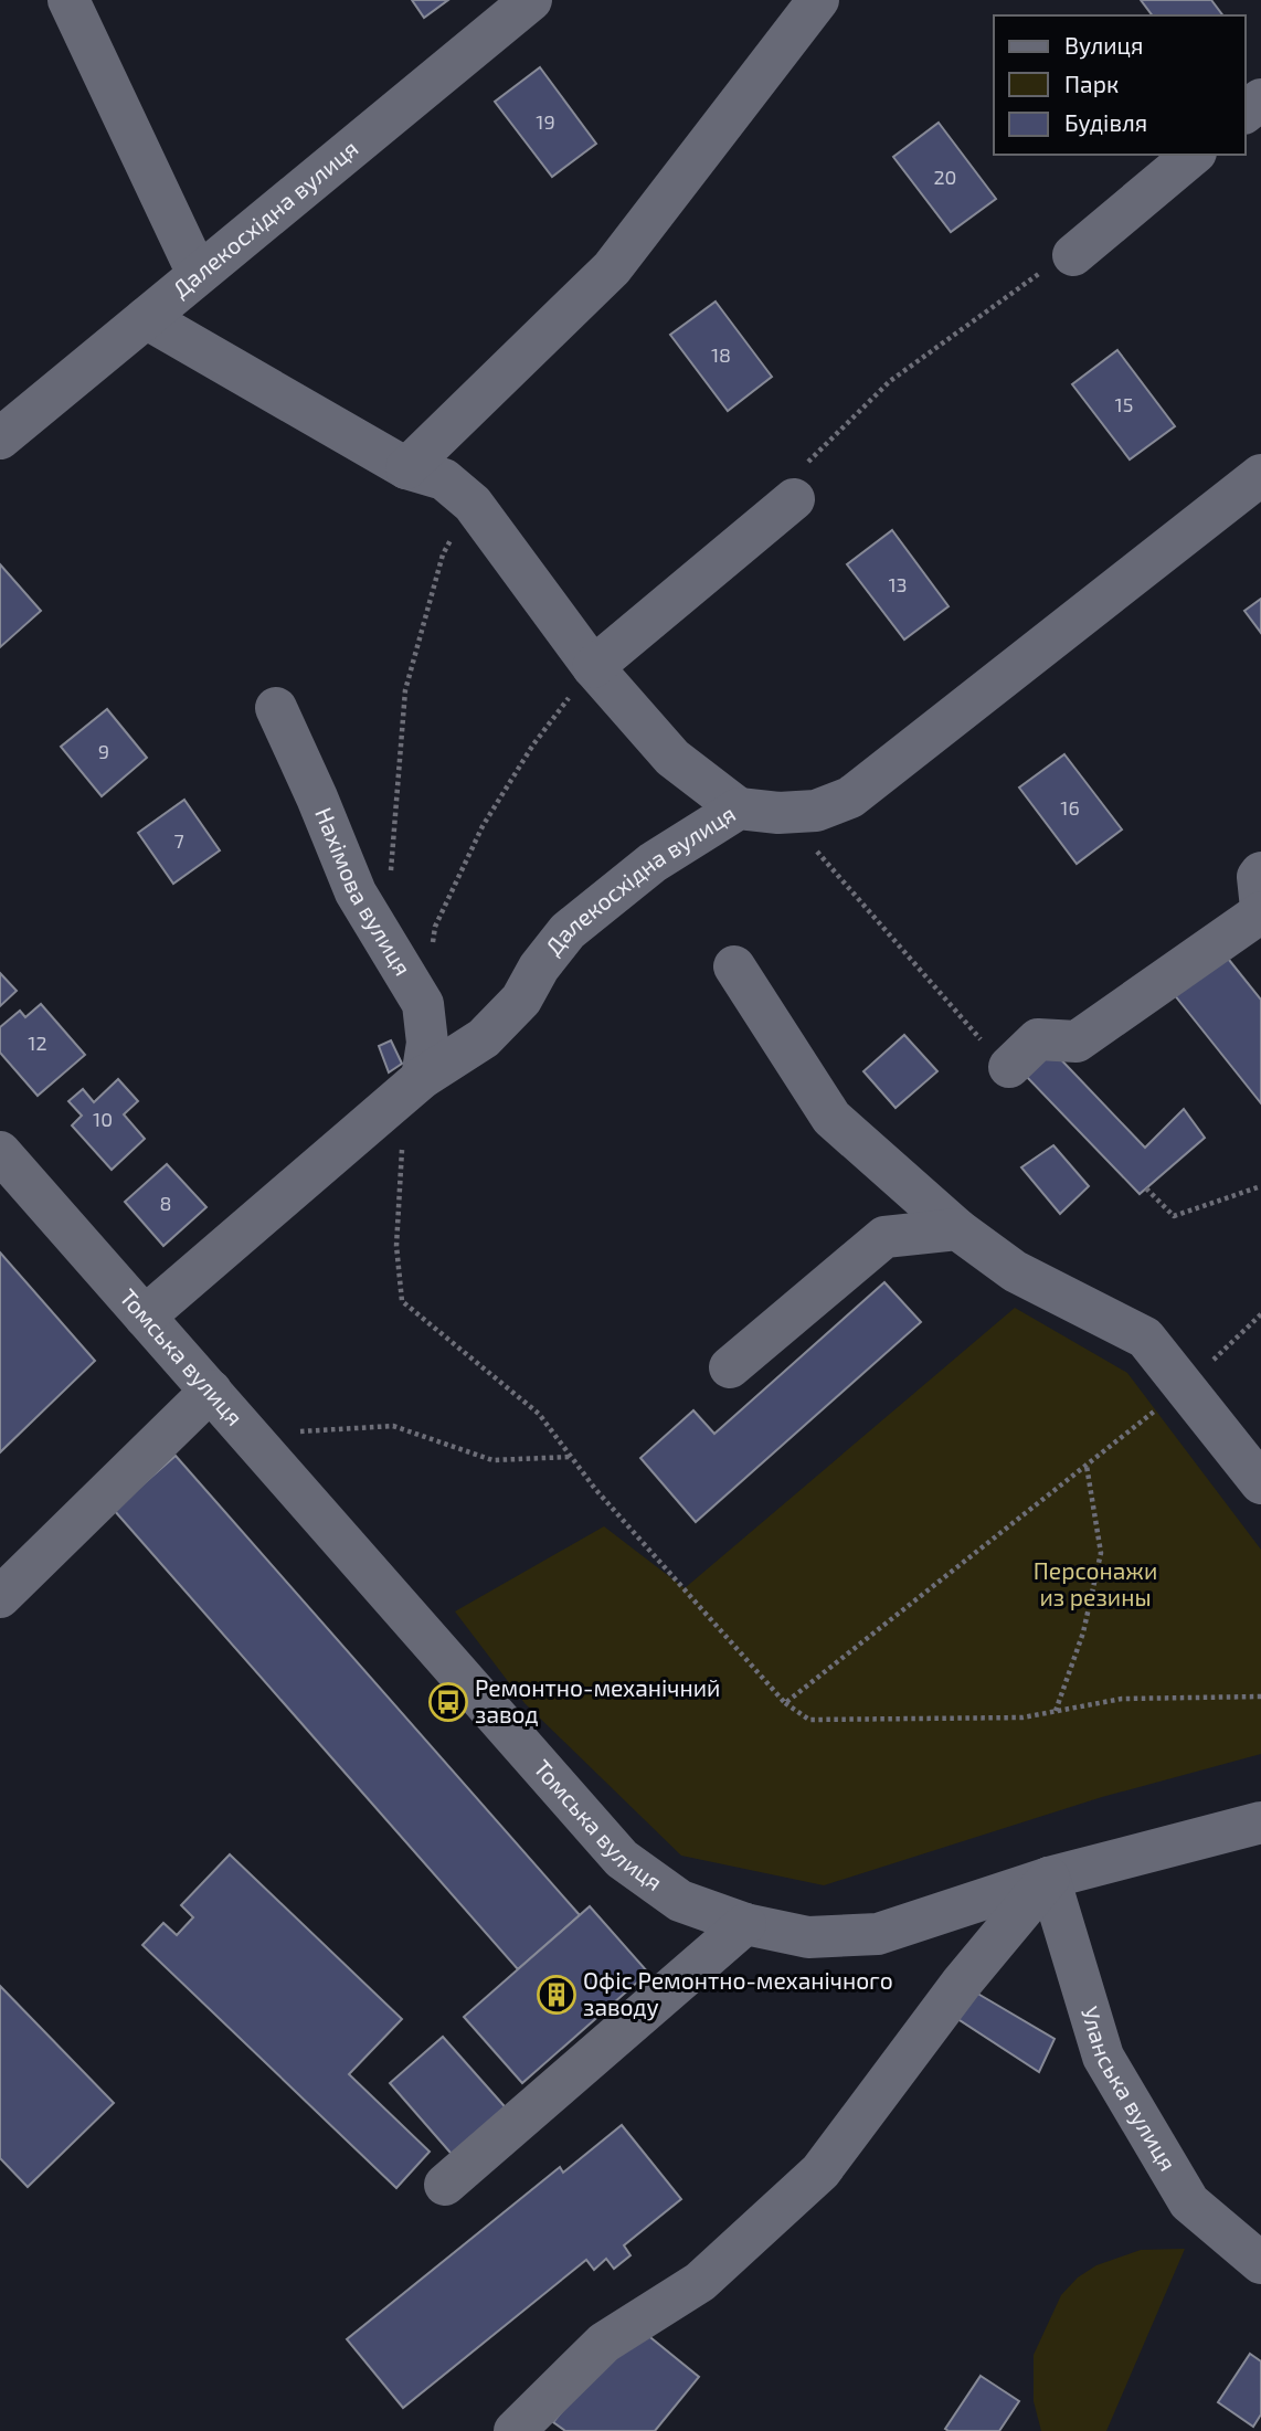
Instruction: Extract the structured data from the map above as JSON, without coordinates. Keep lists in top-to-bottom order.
{
  "streets": {
    "street": [
      "Далекосхідна вулиця",
      "Нахімова вулиця",
      "Томська вулиця",
      "Уланська вулиця"
    ]
  },
  "crossings": [
    ["Далекосхідна вулиця", "Нахімова вулиця"],
    ["Далекосхідна вулиця", "Томська вулиця"],
    ["Томська вулиця", "Уланська вулиця"]
  ],
  "parks": ["Персонажи из резины"],
  "places": {
    "bus stop": ["Ремонтно-механічний завод"],
    "building": ["Офіс Ремонтно-механічного заводу"]
  },
  "house_numbers": [
    "19",
    "20",
    "18",
    "15",
    "13",
    "9",
    "16",
    "7",
    "12",
    "10",
    "8"
  ],
  "legend": ["Вулиця", "Парк", "Будівля"]
}
